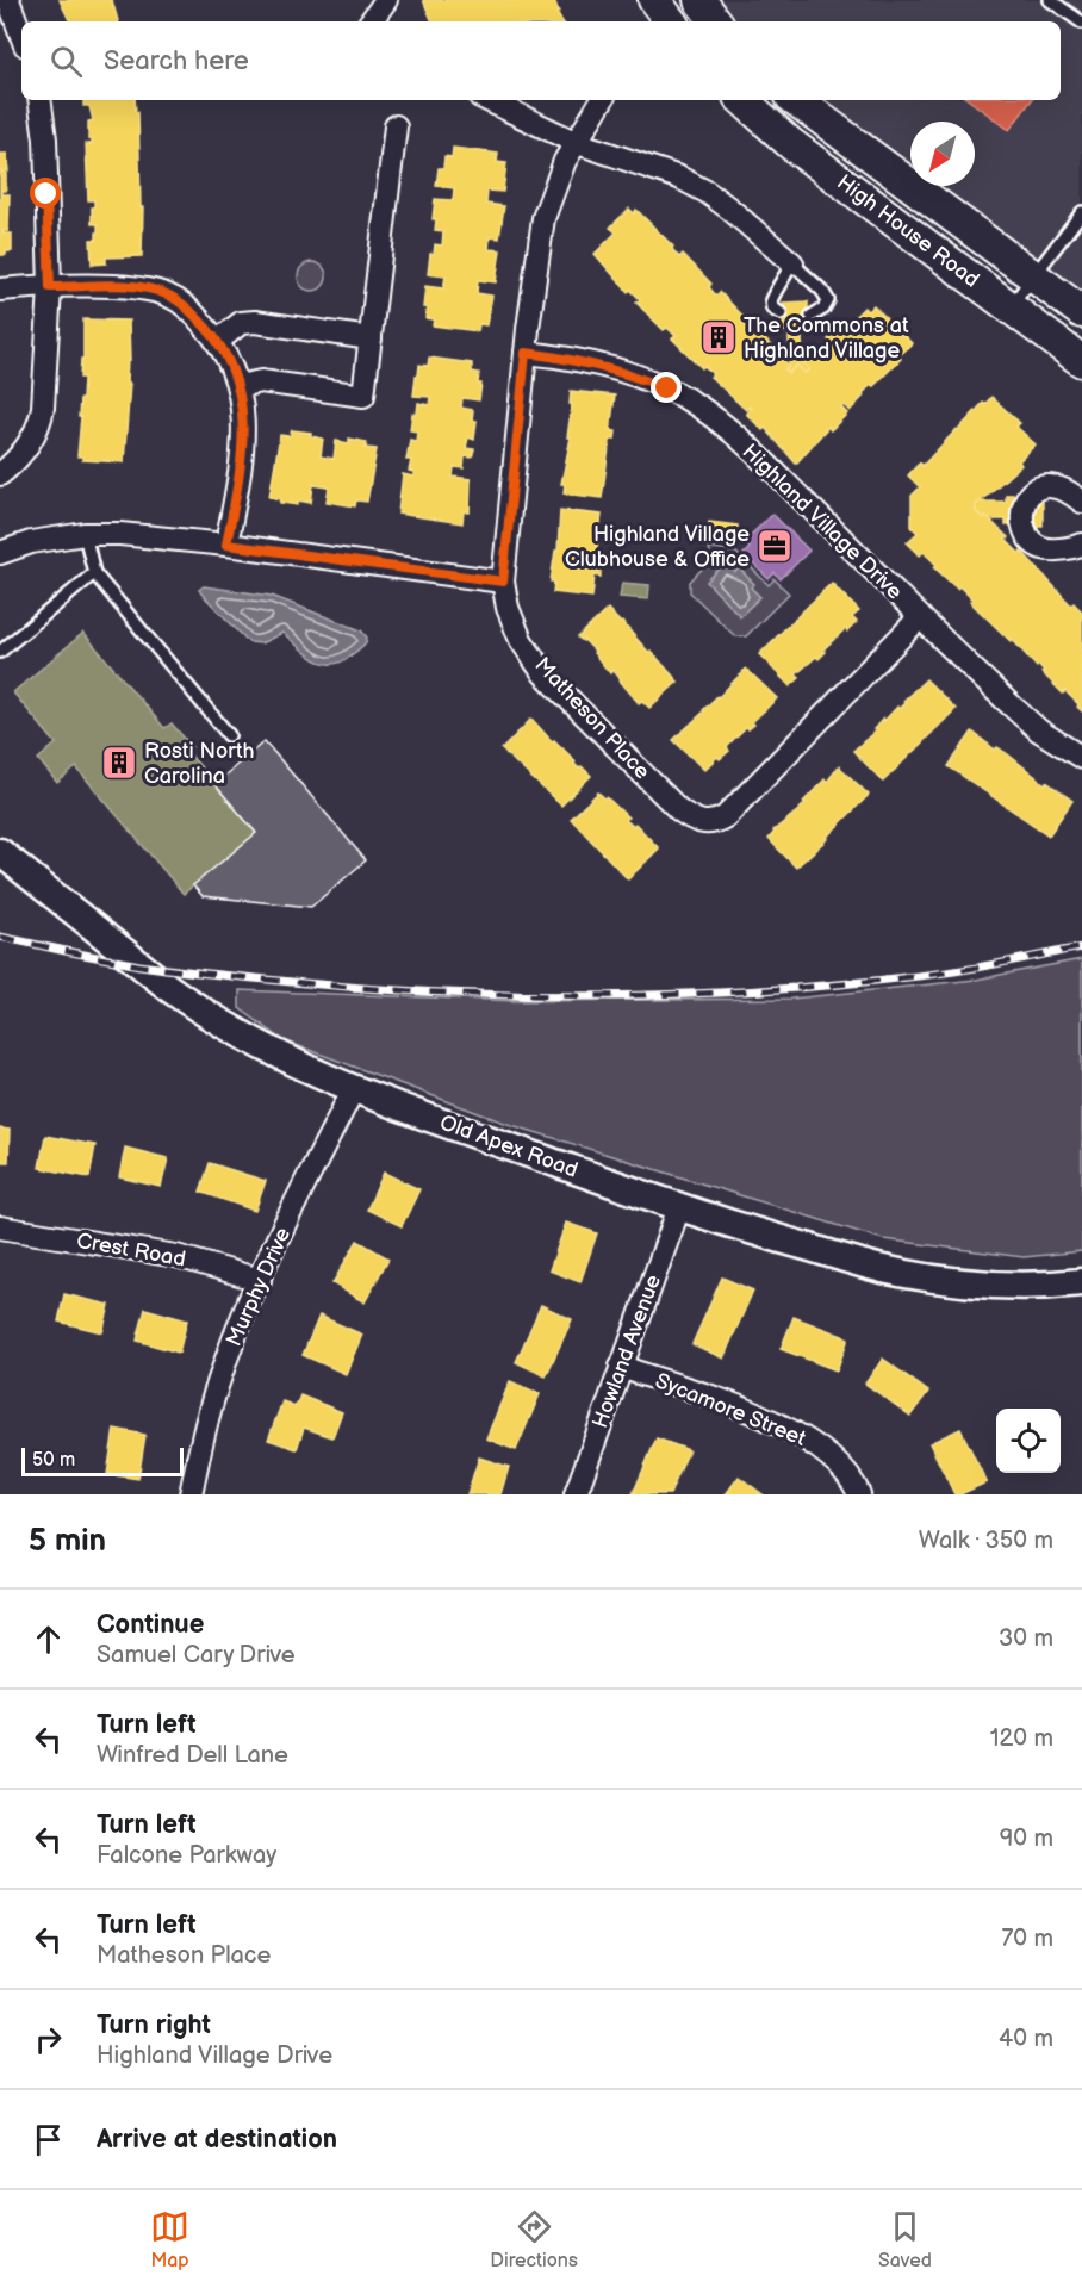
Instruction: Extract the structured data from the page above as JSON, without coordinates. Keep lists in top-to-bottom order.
{
  "streets": {
    "main road": ["High House Road"],
    "street": [
      "Highland Village Drive",
      "Matheson Place",
      "Old Apex Road",
      "Crest Road",
      "Murphy Drive",
      "Howland Avenue",
      "Sycamore Street"
    ]
  },
  "crossings": [
    ["Highland Village Drive", "Matheson Place"],
    ["Old Apex Road", "Murphy Drive"],
    ["Old Apex Road", "Howland Avenue"],
    ["Crest Road", "Murphy Drive"],
    ["Howland Avenue", "Sycamore Street"]
  ],
  "places": {
    "building": ["The Commons at Highland Village", "Rosti North Carolina"],
    "office": ["Highland Village Clubhouse & Office"]
  },
  "scale_bar": "50 m",
  "north": "bottom left",
  "page": {
    "search": "Search here",
    "scale": "50 m",
    "heading": ["5 min", "Walk · 350 m"],
    "list": [
      ["Continue", "Samuel Cary Drive", "30 m"],
      ["Turn left", "Winfred Dell Lane", "120 m"],
      ["Turn left", "Falcone Parkway", "90 m"],
      ["Turn left", "Matheson Place", "70 m"],
      ["Turn right", "Highland Village Drive", "40 m"],
      "Arrive at destination"
    ],
    "nav": ["Map", "Directions", "Saved"]
  }
}
